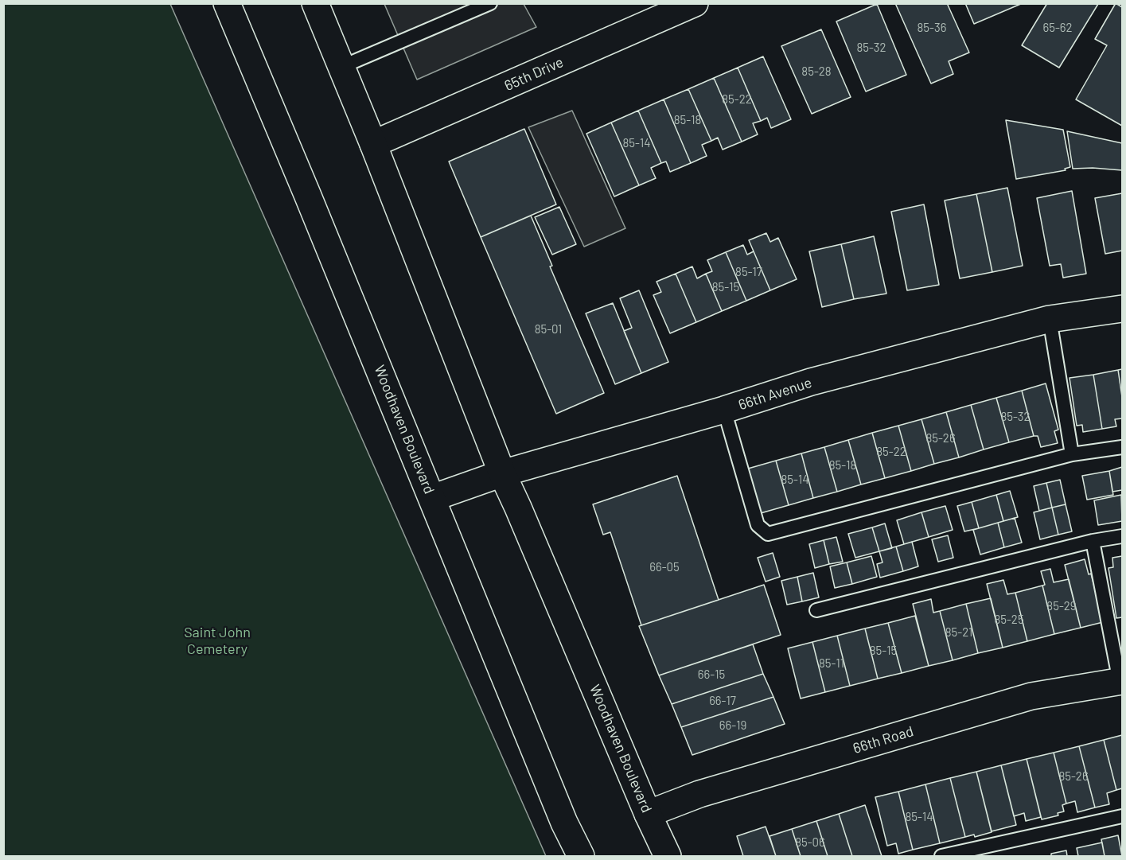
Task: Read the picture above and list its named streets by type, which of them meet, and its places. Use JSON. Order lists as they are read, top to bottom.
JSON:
{
  "streets": {
    "main road": [
      "65th Drive",
      "66th Avenue",
      "Woodhaven Boulevard",
      "66th Road"
    ]
  },
  "crossings": [
    ["65th Drive", "Woodhaven Boulevard"],
    ["66th Avenue", "Woodhaven Boulevard"],
    ["Woodhaven Boulevard", "66th Road"]
  ],
  "parks": ["Saint John Cemetery"],
  "house_numbers": [
    "85-36",
    "65-62",
    "85-32",
    "85-28",
    "85-22",
    "85-18",
    "85-14",
    "85-17",
    "85-15",
    "85-01",
    "85-32",
    "85-26",
    "85-22",
    "85-18",
    "85-14",
    "66-05",
    "85-29",
    "85-25",
    "85-21",
    "85-15",
    "85-11",
    "66-15",
    "66-17",
    "66-19",
    "85-26",
    "85-14",
    "85-06"
  ]
}
